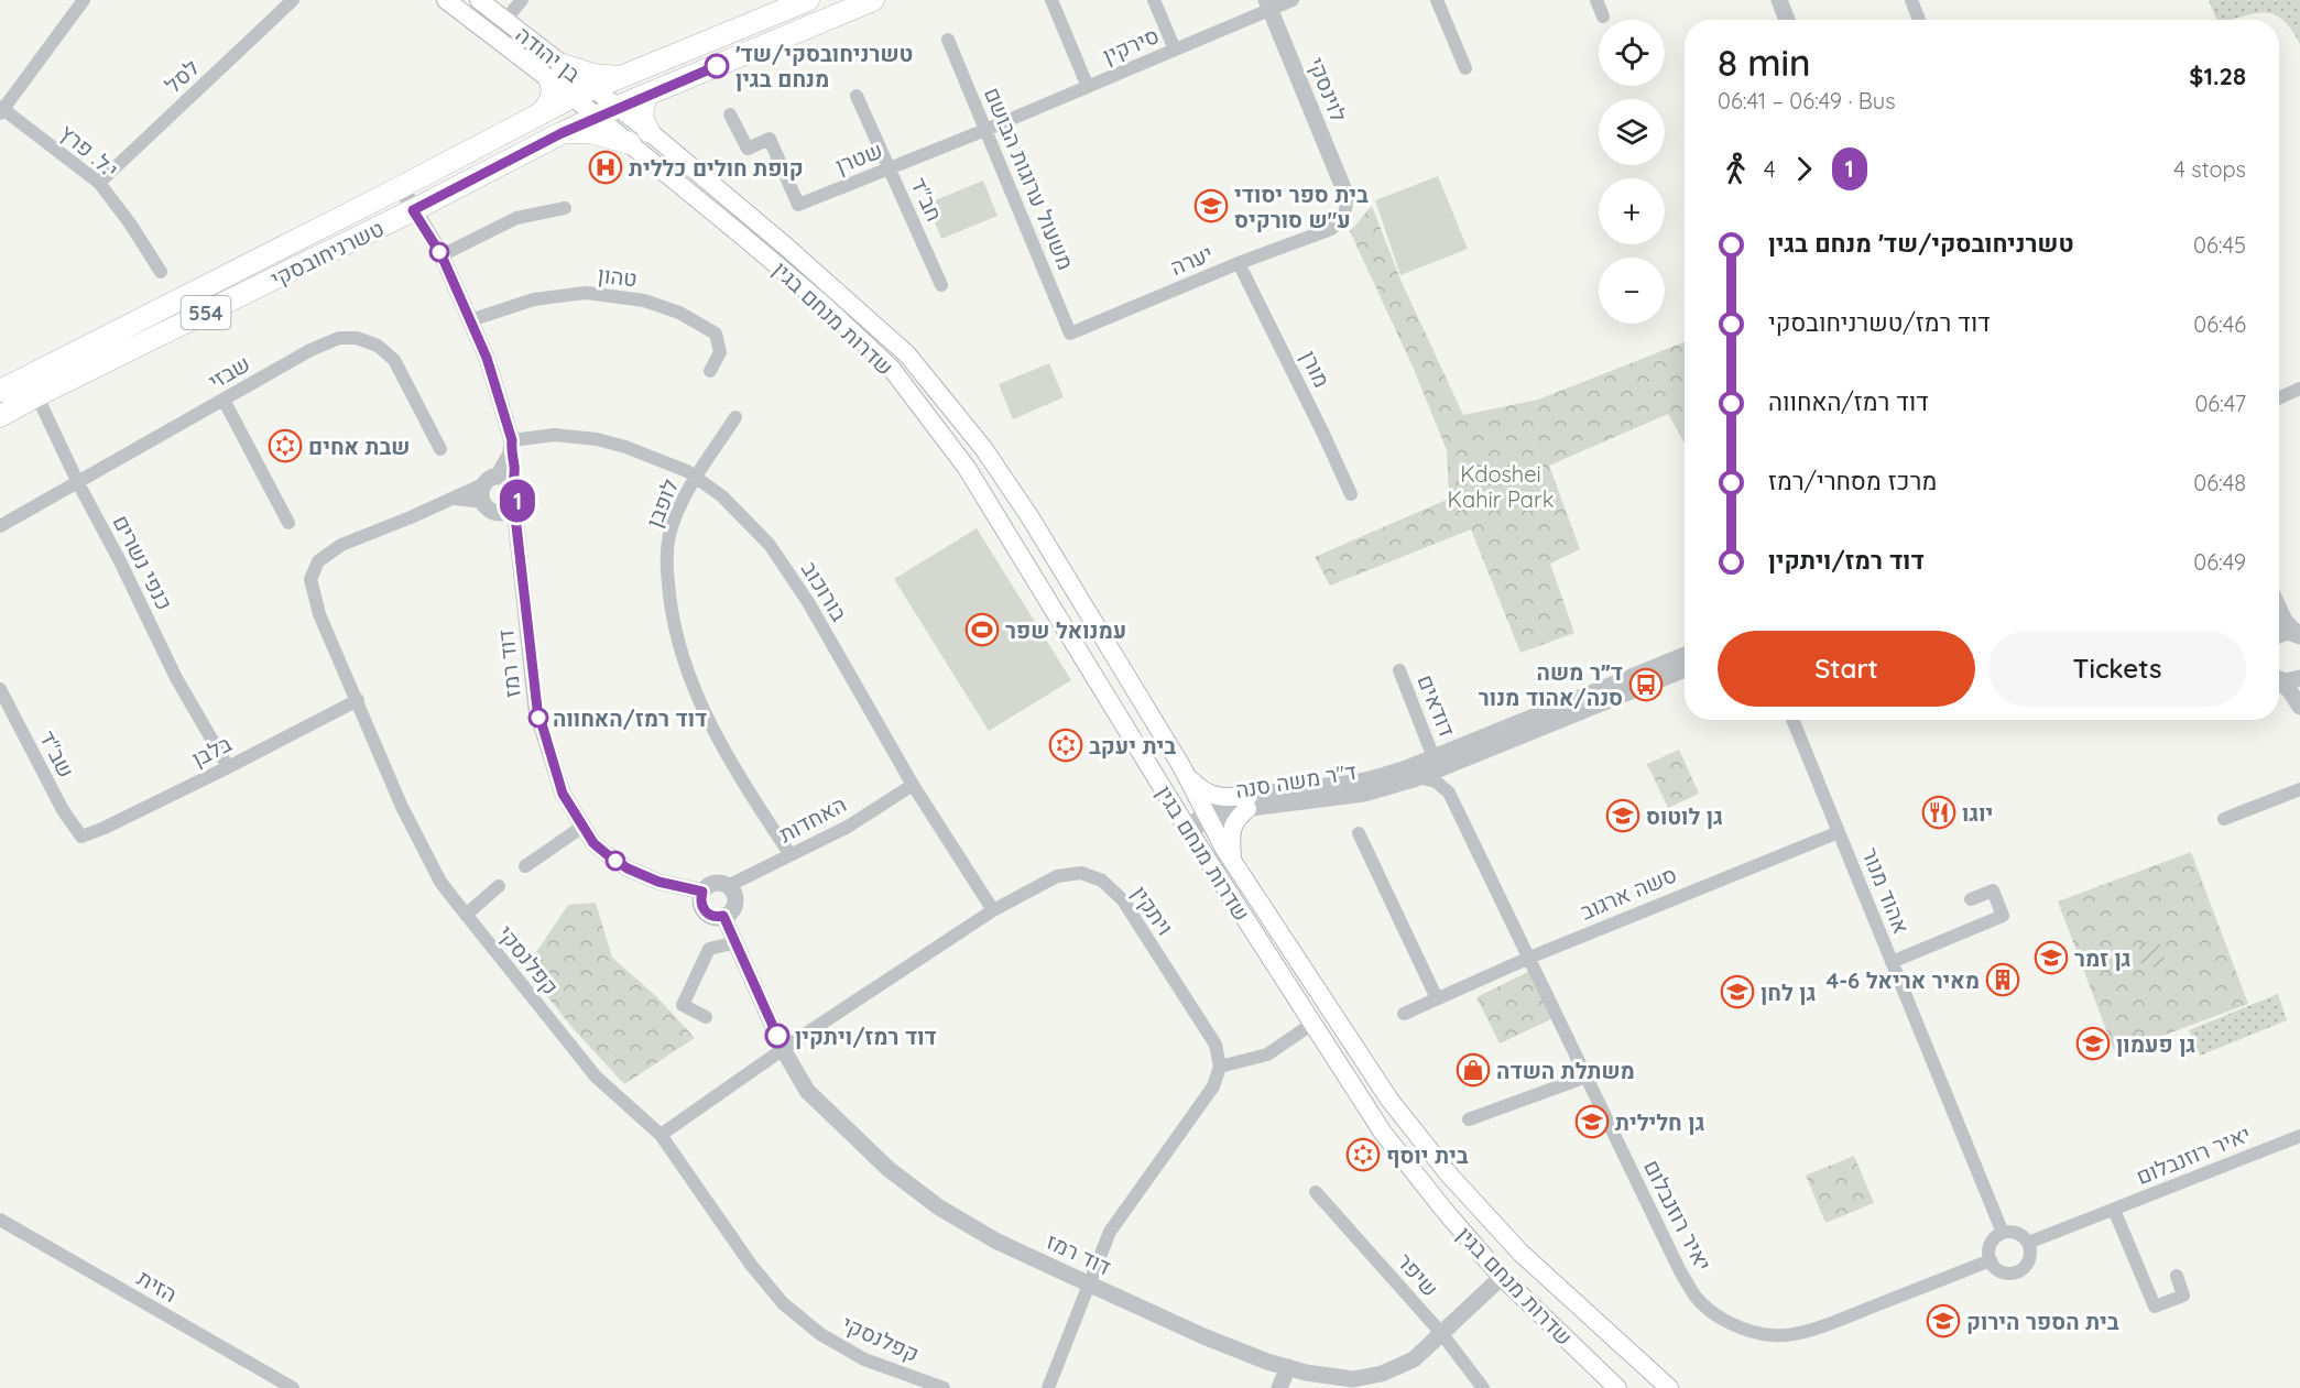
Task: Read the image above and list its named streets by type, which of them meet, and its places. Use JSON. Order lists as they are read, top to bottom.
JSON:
{
  "streets": {
    "main road": [
      "בן יהודה",
      "טשרניחובסקי",
      "554",
      "שדרות מנחם בגין"
    ],
    "street": [
      "סירקין",
      "לסל",
      "לוינסקי",
      "י.ל. פרץ",
      "שטרן",
      "משעול ערוגות הבושם",
      "חב\"ד",
      "יערה",
      "טהון",
      "מורן",
      "שבזי",
      "לופבן",
      "כנפי נשרים",
      "בורוכוב",
      "דוד רמז",
      "דודאים",
      "בלבן",
      "שב''ד",
      "ד\"ר משה סנה",
      "האחדות",
      "אהוד מנור",
      "סשה ארגוב",
      "ויתקין",
      "קפלנסקי",
      "יאיר רוזנבלום",
      "שיפר",
      "הזית"
    ]
  },
  "crossings": [
    ["סירקין", "לוינסקי"],
    ["סירקין", "שטרן"],
    ["סירקין", "משעול ערוגות הבושם"],
    ["בן יהודה", "טשרניחובסקי"],
    ["בן יהודה", "שדרות מנחם בגין"],
    ["לסל", "י.ל. פרץ"],
    ["לוינסקי", "יערה"],
    ["שטרן", "משעול ערוגות הבושם"],
    ["שטרן", "חב\"ד"],
    ["משעול ערוגות הבושם", "יערה"],
    ["טשרניחובסקי", "שדרות מנחם בגין"],
    ["טשרניחובסקי", "כנפי נשרים"],
    ["יערה", "מורן"],
    ["שדרות מנחם בגין", "דוד רמז"],
    ["שדרות מנחם בגין", "ד\"ר משה סנה"],
    ["שבזי", "כנפי נשרים"],
    ["לופבן", "בורוכוב"],
    ["לופבן", "האחדות"],
    ["כנפי נשרים", "בלבן"],
    ["בורוכוב", "האחדות"],
    ["בורוכוב", "ויתקין"],
    ["דוד רמז", "האחדות"],
    ["דוד רמז", "ויתקין"],
    ["דוד רמז", "קפלנסקי"],
    ["דוד רמז", "שיפר"],
    ["דודאים", "ד\"ר משה סנה"],
    ["בלבן", "שב''ד"],
    ["בלבן", "קפלנסקי"],
    ["אהוד מנור", "סשה ארגוב"],
    ["אהוד מנור", "יאיר רוזנבלום"],
    ["סשה ארגוב", "יאיר רוזנבלום"],
    ["ויתקין", "קפלנסקי"]
  ],
  "parks": ["Kdoshei Kahir Park"],
  "places": {
    "other": ["טשרניחובסקי/שד׳ מנחם בגין", "דוד רמז/האחווה", "דוד רמז/ויתקין"],
    "hospital": ["קופת חולים כללית"],
    "school or university": [
      "בית ספר יסודי ע\"ש סורקיס",
      "גן לוטוס",
      "גן זמר",
      "גן לחן",
      "גן פעמון",
      "גן חלילית",
      "בית הספר הירוק"
    ],
    "synagogue": ["שבת אחים", "בית יעקב", "בית יוסף"],
    "sports": ["עמנואל שפר"],
    "bus stop": ["ד״ר משה סנה/אהוד מנור"],
    "restaurant": ["יוגו"],
    "building": ["מאיר אריאל 4-6"],
    "shop": ["משתלת השדה"]
  },
  "lines": ["bus line 1"],
  "page": {
    "on_map": "1",
    "map_buttons": ["+", "−"],
    "heading": ["8 min", "06:41 – 06:49 · Bus", "$1.28"],
    "legs": ["4", "1", "4 stops"],
    "list": [
      {
        "name": "טשרניחובסקי/שד׳ מנחם בגין",
        "value": "06:45"
      },
      {
        "name": "דוד רמז/טשרניחובסקי",
        "value": "06:46"
      },
      {
        "name": "דוד רמז/האחווה",
        "value": "06:47"
      },
      {
        "name": "מרכז מסחרי/רמז",
        "value": "06:48"
      },
      {
        "name": "דוד רמז/ויתקין",
        "value": "06:49"
      }
    ],
    "buttons": ["Start", "Tickets"]
  }
}
